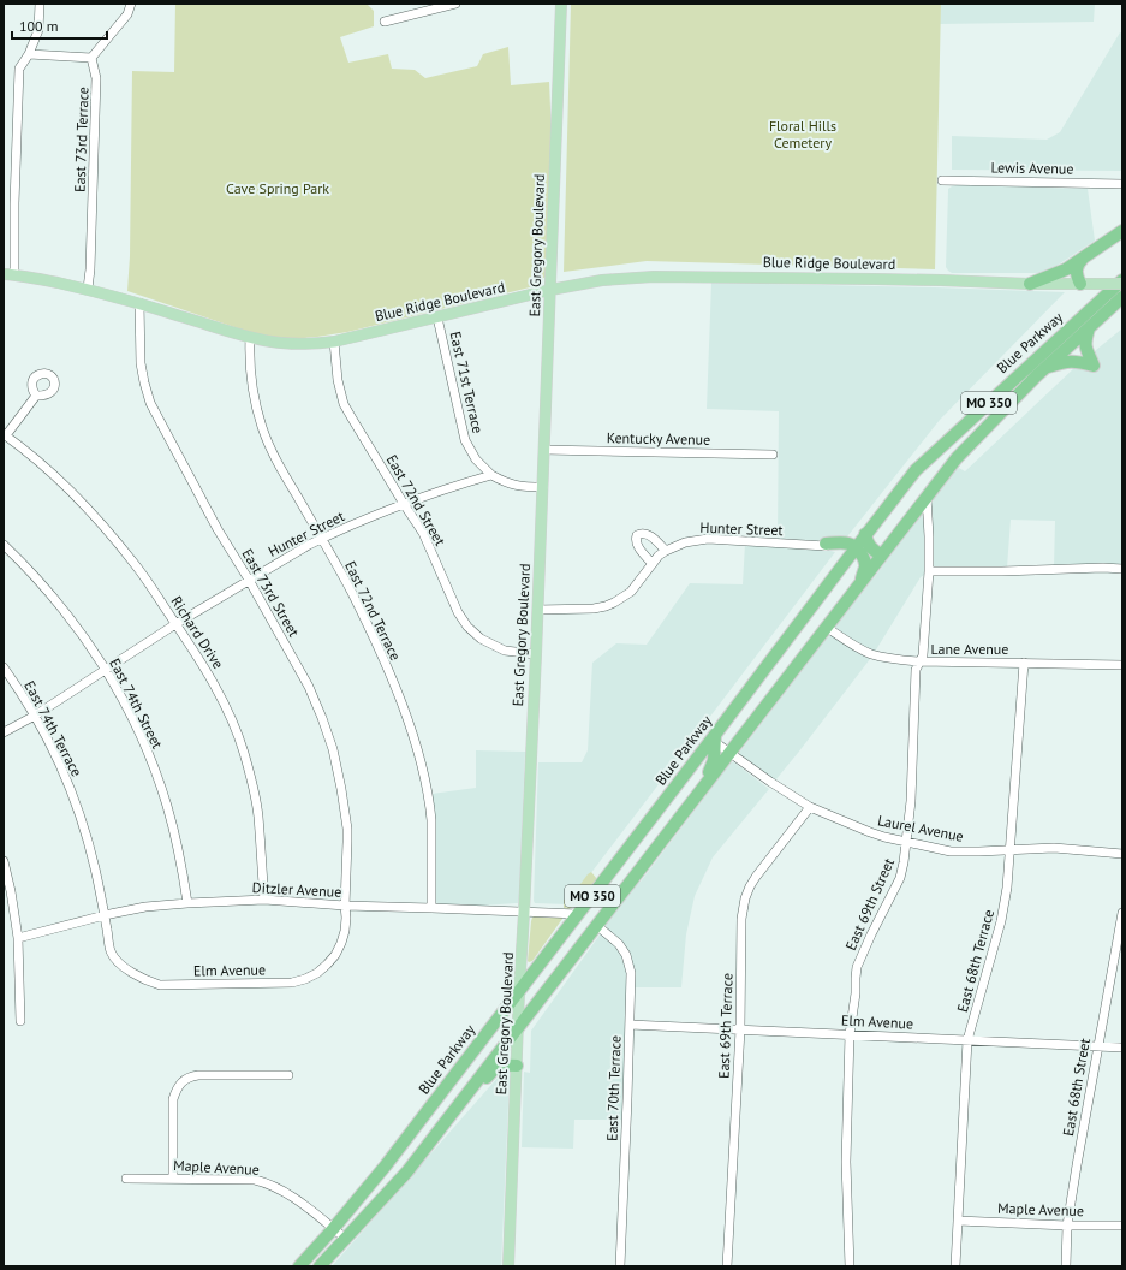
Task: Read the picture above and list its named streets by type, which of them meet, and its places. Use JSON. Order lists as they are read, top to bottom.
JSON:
{
  "streets": {
    "highway": ["Blue Parkway", "MO 350"],
    "main road": ["East Gregory Boulevard", "Blue Ridge Boulevard"],
    "street": [
      "East 73rd Terrace",
      "Lewis Avenue",
      "East 71st Terrace",
      "Kentucky Avenue",
      "East 72nd Street",
      "Hunter Street",
      "East 73rd Street",
      "East 72nd Terrace",
      "Richard Drive",
      "Lane Avenue",
      "East 74th Street",
      "East 74th Terrace",
      "Laurel Avenue",
      "Ditzler Avenue",
      "East 69th Street",
      "East 68th Terrace",
      "Elm Avenue",
      "East 69th Terrace",
      "East 68th Street",
      "East 70th Terrace",
      "Maple Avenue"
    ]
  },
  "crossings": [
    ["East 73rd Terrace", "Blue Ridge Boulevard"],
    ["East Gregory Boulevard", "Blue Ridge Boulevard"],
    ["East Gregory Boulevard", "Blue Parkway"],
    ["East Gregory Boulevard", "Kentucky Avenue"],
    ["East Gregory Boulevard", "East 72nd Street"],
    ["East Gregory Boulevard", "Hunter Street"],
    ["East Gregory Boulevard", "Ditzler Avenue"],
    ["Blue Ridge Boulevard", "East 71st Terrace"],
    ["Blue Ridge Boulevard", "East 72nd Street"],
    ["Blue Ridge Boulevard", "East 73rd Street"],
    ["Blue Ridge Boulevard", "East 72nd Terrace"],
    ["Blue Parkway", "Lane Avenue"],
    ["Blue Parkway", "Laurel Avenue"],
    ["Blue Parkway", "Ditzler Avenue"],
    ["Blue Parkway", "East 69th Street"],
    ["Blue Parkway", "East 70th Terrace"],
    ["Blue Parkway", "Maple Avenue"],
    ["East 71st Terrace", "Hunter Street"],
    ["East 72nd Street", "Hunter Street"],
    ["Hunter Street", "East 73rd Street"],
    ["Hunter Street", "East 72nd Terrace"],
    ["Hunter Street", "Richard Drive"],
    ["Hunter Street", "East 74th Street"],
    ["Hunter Street", "East 74th Terrace"],
    ["East 73rd Street", "Ditzler Avenue"],
    ["East 73rd Street", "Elm Avenue"],
    ["East 72nd Terrace", "Ditzler Avenue"],
    ["Richard Drive", "Ditzler Avenue"],
    ["Lane Avenue", "East 69th Street"],
    ["Lane Avenue", "East 68th Terrace"],
    ["East 74th Street", "Ditzler Avenue"],
    ["East 74th Terrace", "Ditzler Avenue"],
    ["East 74th Terrace", "Elm Avenue"],
    ["Laurel Avenue", "East 69th Street"],
    ["Laurel Avenue", "East 68th Terrace"],
    ["Laurel Avenue", "East 69th Terrace"],
    ["Ditzler Avenue", "Elm Avenue"],
    ["East 69th Street", "Elm Avenue"],
    ["East 68th Terrace", "Elm Avenue"],
    ["East 68th Terrace", "Maple Avenue"],
    ["Elm Avenue", "East 69th Terrace"],
    ["Elm Avenue", "East 68th Street"],
    ["Elm Avenue", "East 70th Terrace"],
    ["East 68th Street", "Maple Avenue"]
  ],
  "parks": ["Floral Hills Cemetery", "Cave Spring Park"],
  "scale_bar": "100 m"
}
